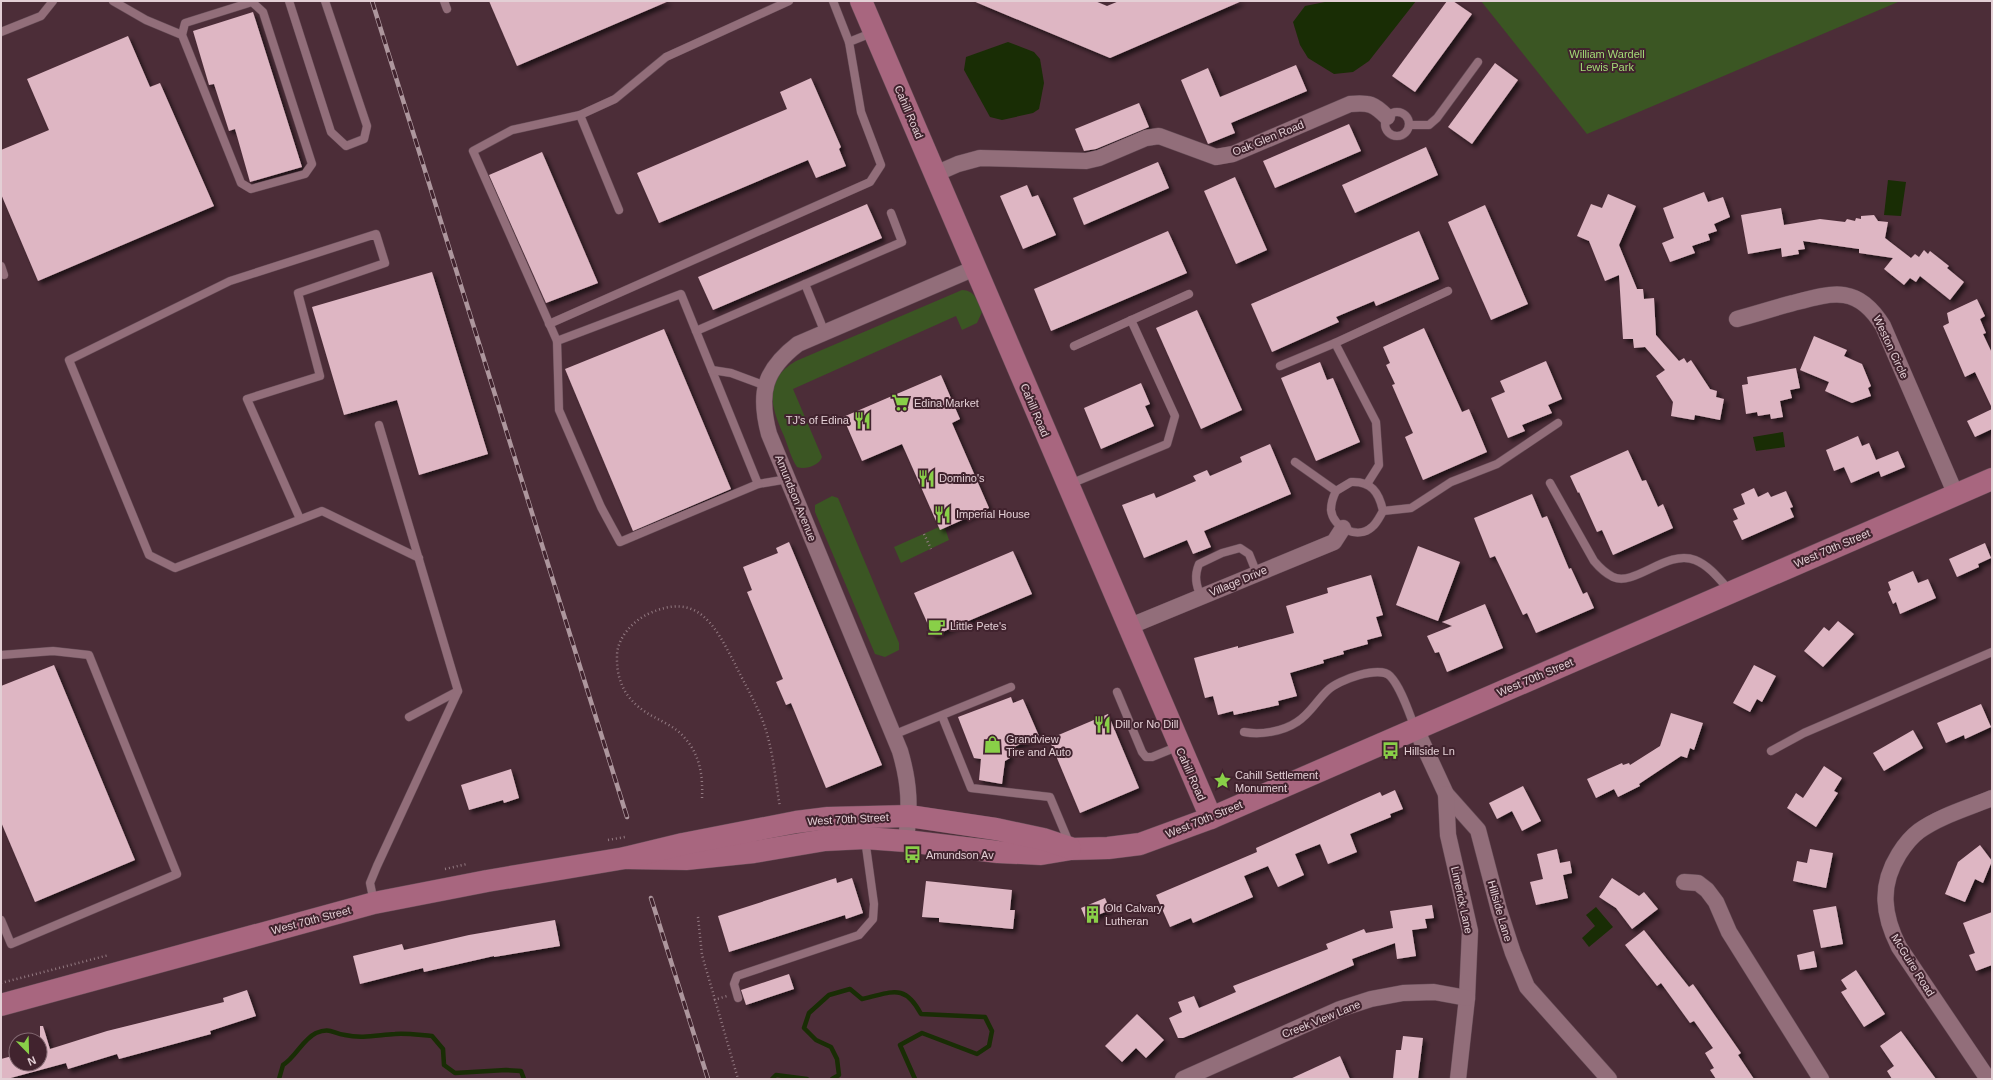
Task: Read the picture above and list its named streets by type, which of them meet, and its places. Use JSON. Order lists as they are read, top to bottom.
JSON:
{
  "streets": {
    "street": [
      "Cahill Road",
      "Oak Glen Road",
      "Weston Circle",
      "Amundson Avenue",
      "West 70th Street",
      "Village Drive",
      "Limerick Lane",
      "Hillside Lane",
      "McGuire Road",
      "Creek View Lane"
    ]
  },
  "crossings": [
    ["Cahill Road", "Oak Glen Road"],
    ["Cahill Road", "Amundson Avenue"],
    ["Cahill Road", "West 70th Street"],
    ["Cahill Road", "Village Drive"],
    ["Weston Circle", "West 70th Street"],
    ["Amundson Avenue", "West 70th Street"],
    ["West 70th Street", "Hillside Lane"],
    ["Limerick Lane", "Hillside Lane"],
    ["Limerick Lane", "Creek View Lane"]
  ],
  "parks": ["William Wardell Lewis Park"],
  "places": {
    "supermarket": ["Edina Market"],
    "restaurant": [
      "TJ's of Edina",
      "Domino's",
      "Imperial House",
      "Dill or No Dill"
    ],
    "cafe": ["Little Pete's"],
    "shop": ["Grandview Tire and Auto"],
    "bus stop": ["Hillside Ln", "Amundson Av"],
    "place": ["Cahill Settlement Monument"],
    "building": ["Old Calvary Lutheran"]
  },
  "north": "bottom right"
}
